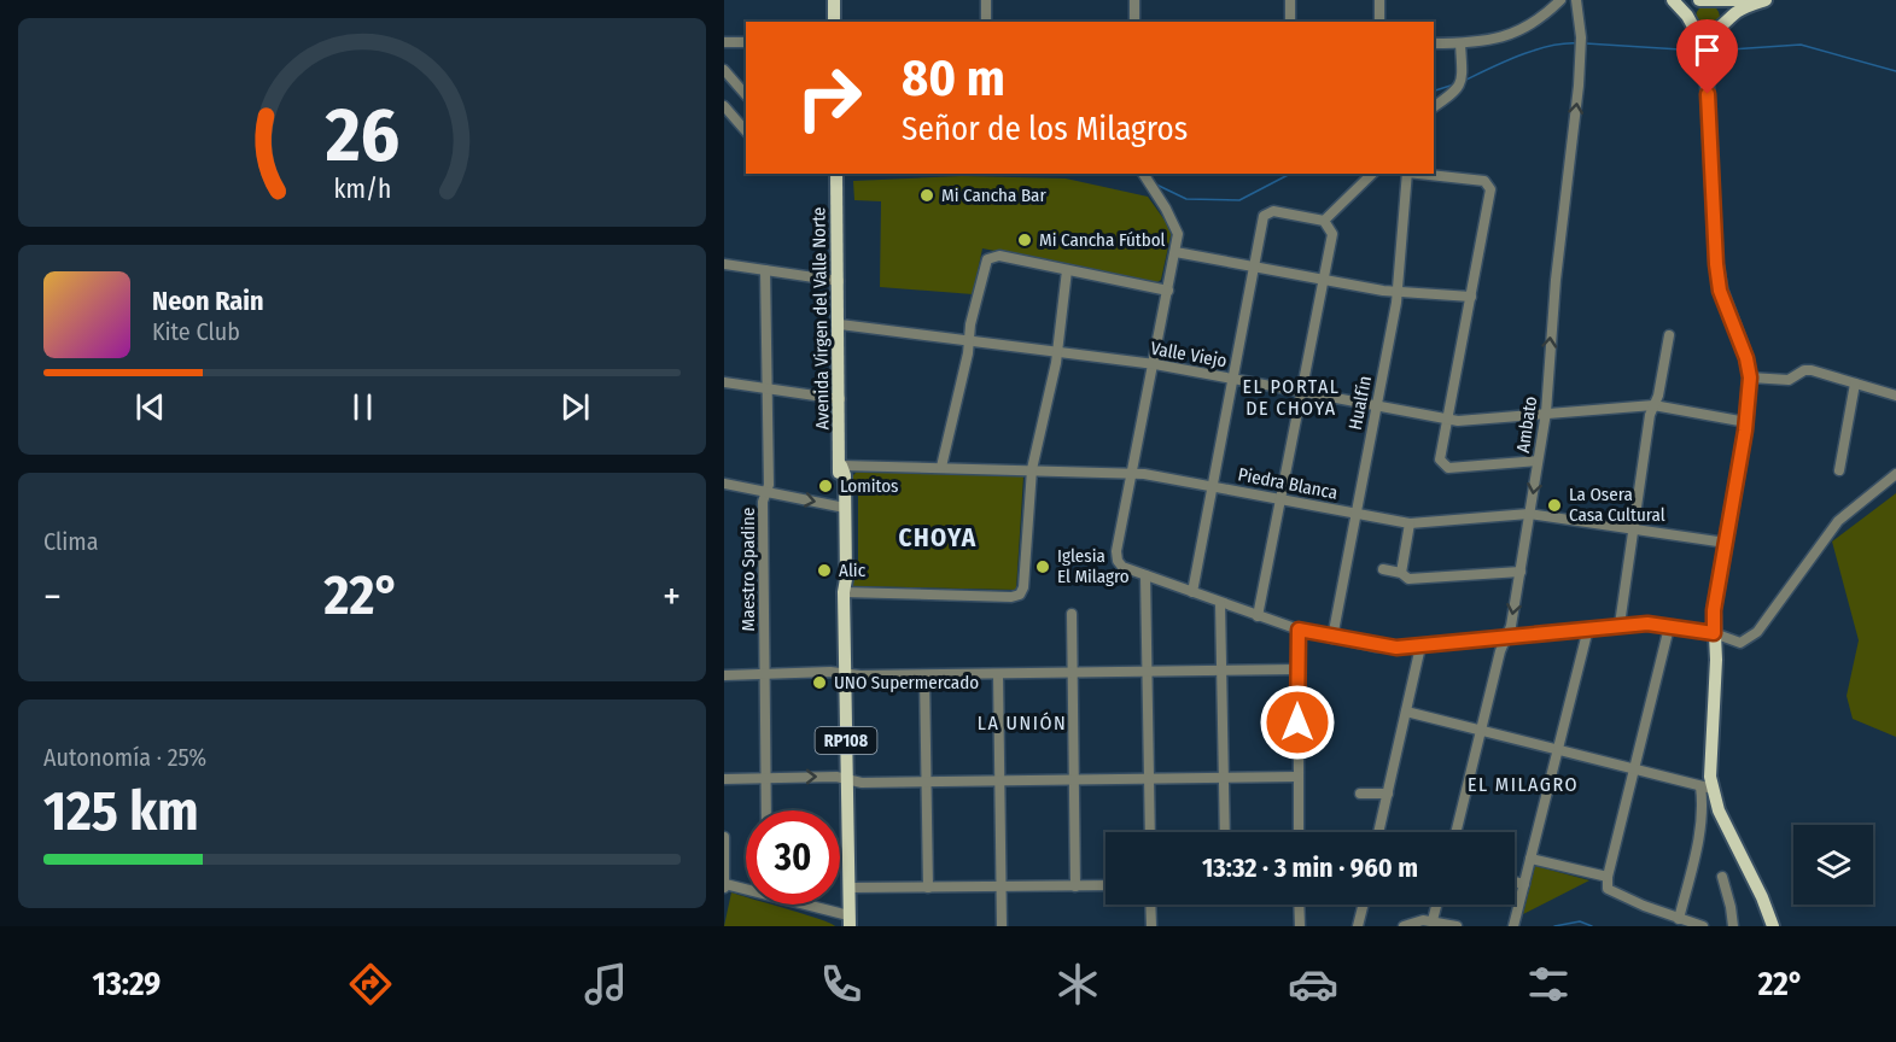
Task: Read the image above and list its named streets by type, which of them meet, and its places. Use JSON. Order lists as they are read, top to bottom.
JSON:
{
  "streets": {
    "main road": ["Avenida Virgen del Valle Norte", "RP108"],
    "street": [
      "Valle Viejo",
      "Hualfín",
      "Ambato",
      "Piedra Blanca",
      "Maestro Spadine"
    ]
  },
  "crossings": [
    ["Avenida Virgen del Valle Norte", "Valle Viejo"],
    ["Avenida Virgen del Valle Norte", "Piedra Blanca"],
    ["Valle Viejo", "Hualfín"],
    ["Valle Viejo", "Ambato"],
    ["Hualfín", "Piedra Blanca"],
    ["Ambato", "Piedra Blanca"]
  ],
  "districts": [
    "EL PORTAL DE CHOYA",
    "CHOYA",
    "LA UNIÓN",
    "EL MILAGRO"
  ],
  "places": [
    "Mi Cancha Bar",
    "Mi Cancha Fútbol",
    "Lomitos",
    "La Osera Casa Cultural",
    "Iglesia El Milagro",
    "Alic",
    "UNO Supermercado"
  ],
  "page": {
    "turn": ["80 m", "Señor de los Milagros"],
    "song": ["Neon Rain", "Kite Club"],
    "tile": [
      "Clima",
      ["Autonomía · 25%", "125 km"]
    ],
    "heat": ["−", "22°", "+"],
    "limit": "30",
    "trip": "13:32 · 3 min · 960 m",
    "tabs": ["13:29", "22°"],
    "gauge": ["26", "km/h"]
  }
}
